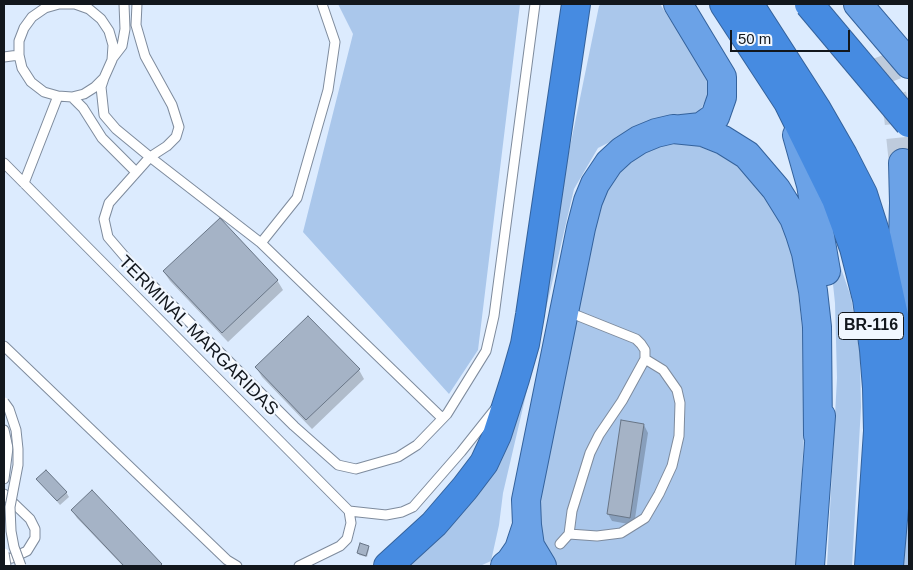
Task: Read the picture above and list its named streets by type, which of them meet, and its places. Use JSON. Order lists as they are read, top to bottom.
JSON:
{
  "streets": {
    "highway": ["BR-116"],
    "lane": ["TERMINAL MARGARIDAS"]
  },
  "scale_bar": "50 m"
}
